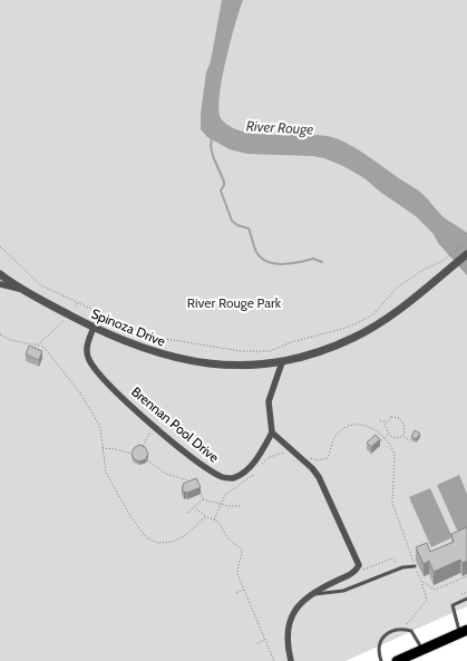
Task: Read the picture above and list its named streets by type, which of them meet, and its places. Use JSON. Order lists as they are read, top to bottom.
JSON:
{
  "streets": {
    "street": ["Spinoza Drive", "Brennan Pool Drive"]
  },
  "crossings": [
    ["Spinoza Drive", "Brennan Pool Drive"]
  ],
  "water": ["River Rouge"],
  "parks": ["River Rouge Park"]
}
